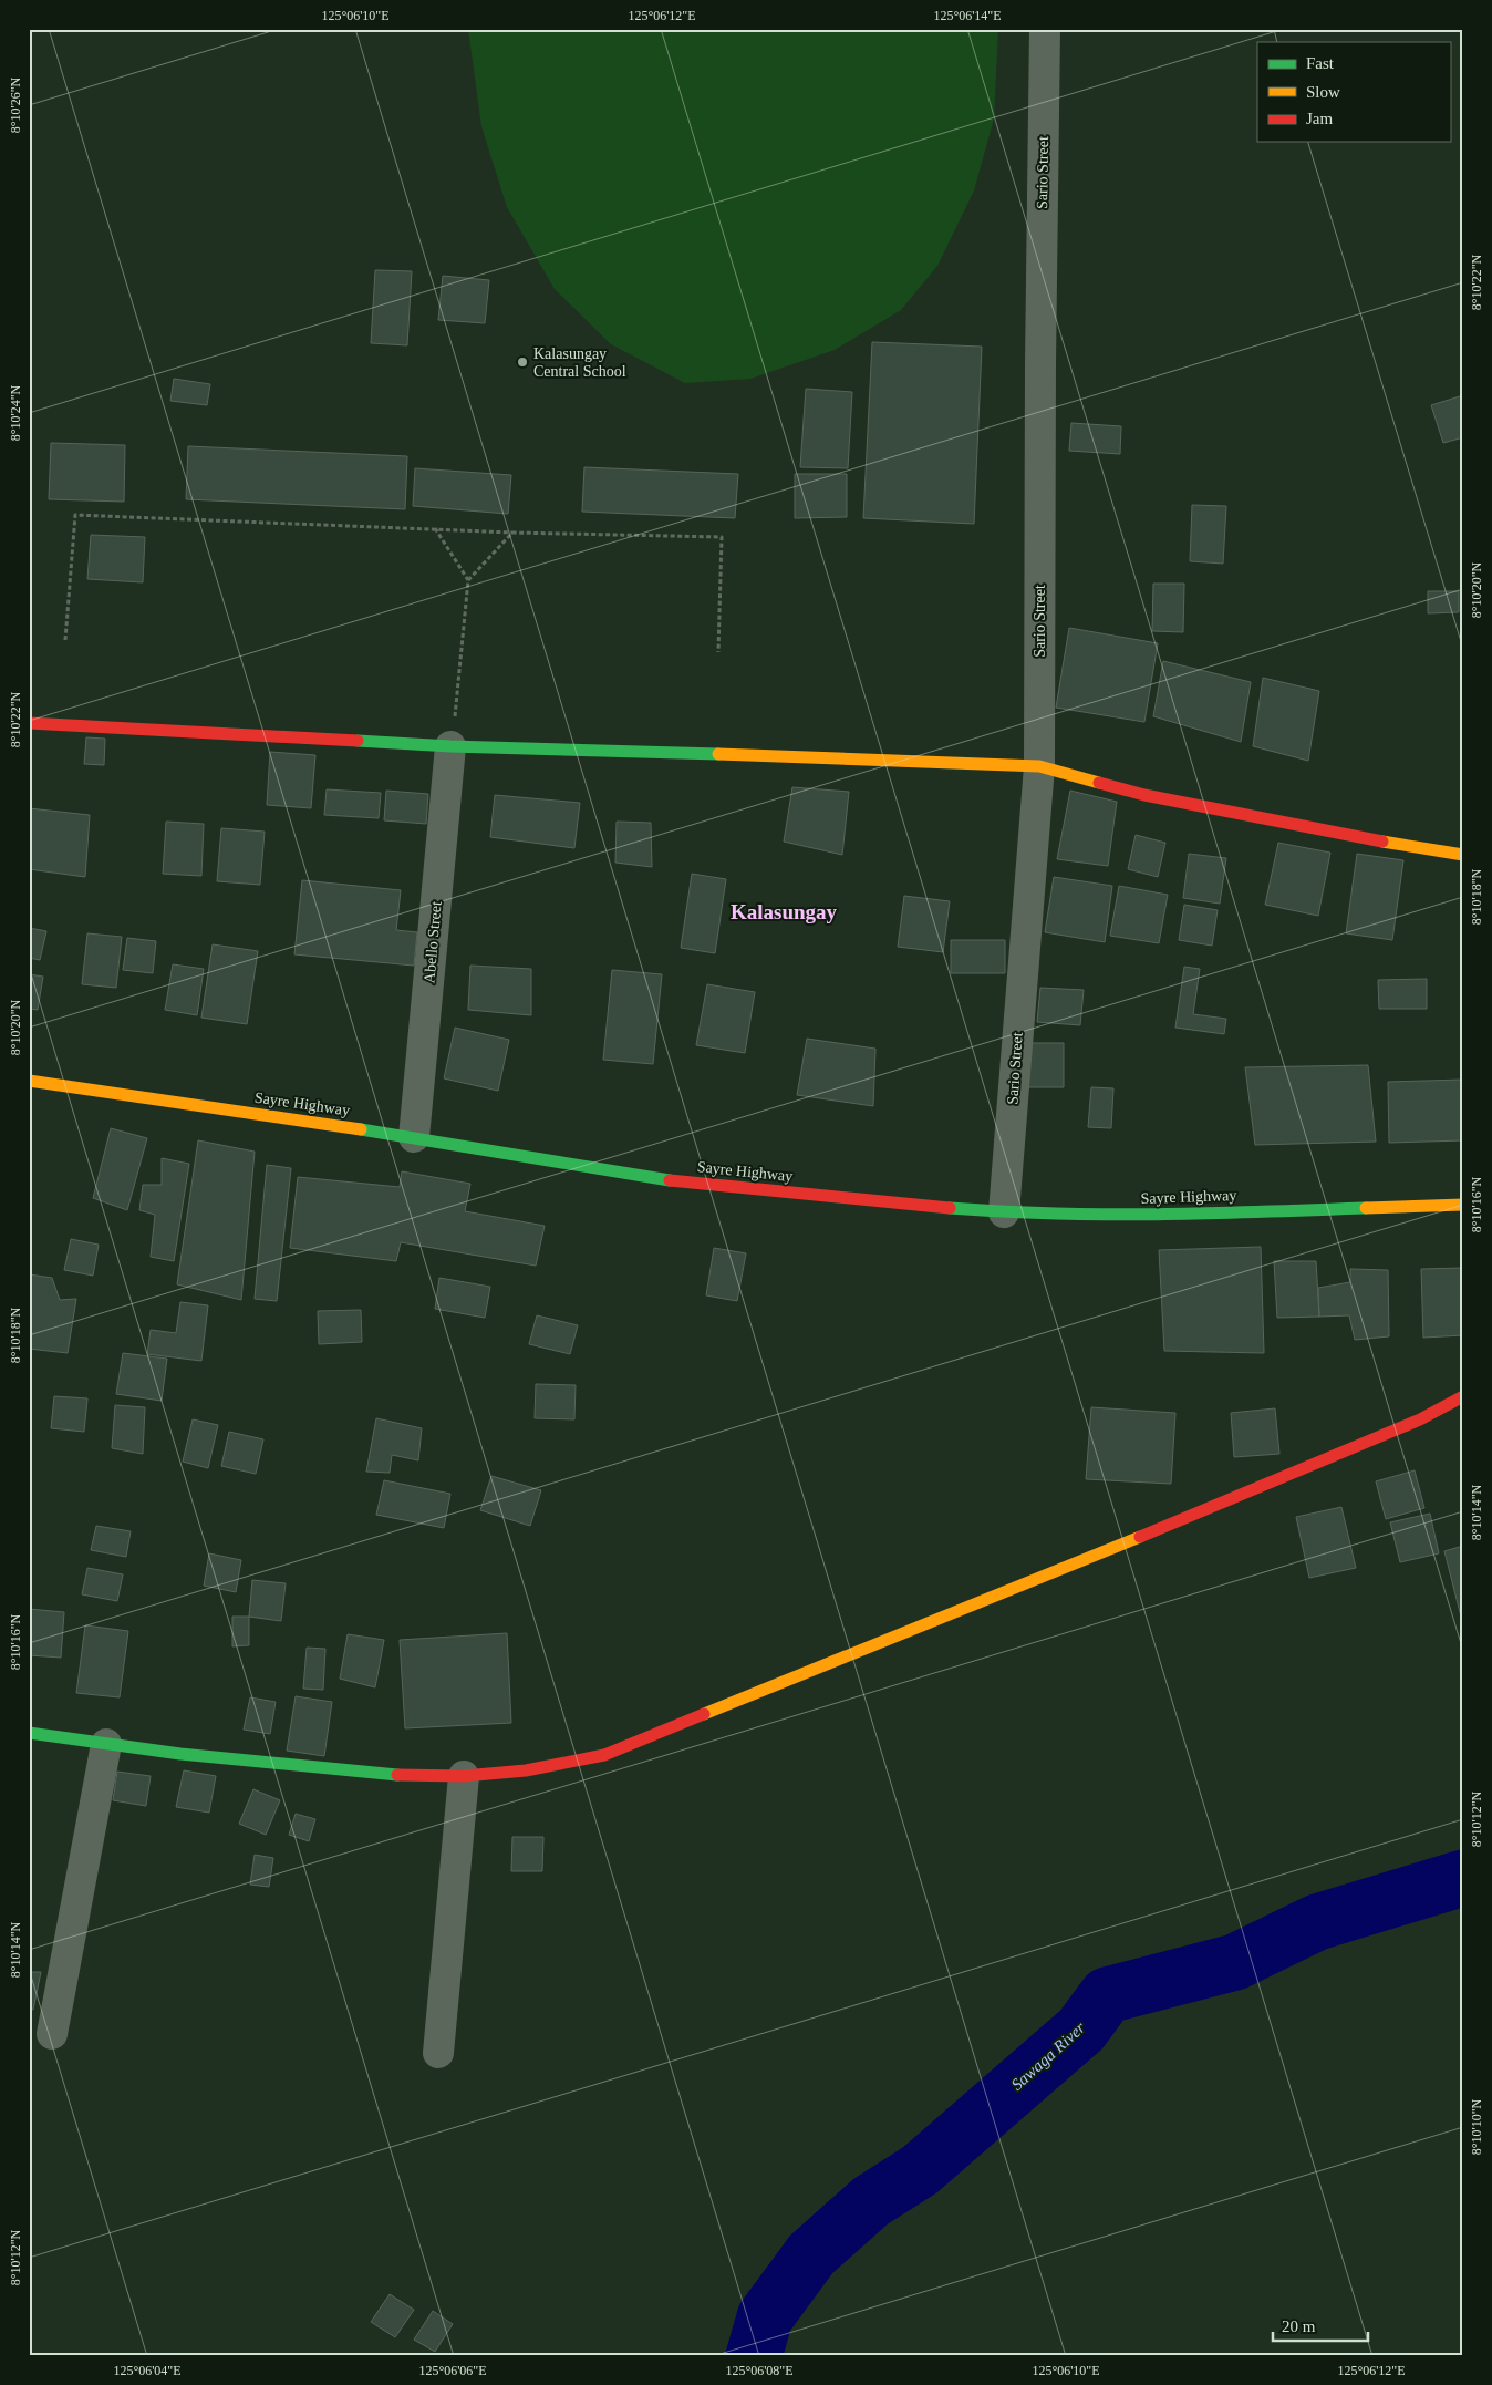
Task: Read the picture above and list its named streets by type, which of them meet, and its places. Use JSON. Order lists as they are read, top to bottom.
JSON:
{
  "streets": {
    "main road": ["Sayre Highway"],
    "street": ["Sario Street", "Abello Street"]
  },
  "crossings": [
    ["Sario Street", "Sayre Highway"],
    ["Abello Street", "Sayre Highway"]
  ],
  "districts": ["Kalasungay"],
  "water": ["Sawaga River"],
  "places": ["Kalasungay Central School"],
  "legend": ["Fast", "Slow", "Jam"],
  "scale_bar": "20 m",
  "coordinates": [
    "125°06'10\"E",
    "125°06'12\"E",
    "125°06'14\"E",
    "8°10'26\"N",
    "8°10'22\"N",
    "8°10'24\"N",
    "8°10'20\"N",
    "8°10'18\"N",
    "8°10'16\"N",
    "8°10'14\"N",
    "8°10'12\"N",
    "8°10'10\"N",
    "125°06'04\"E",
    "125°06'06\"E",
    "125°06'08\"E"
  ]
}
